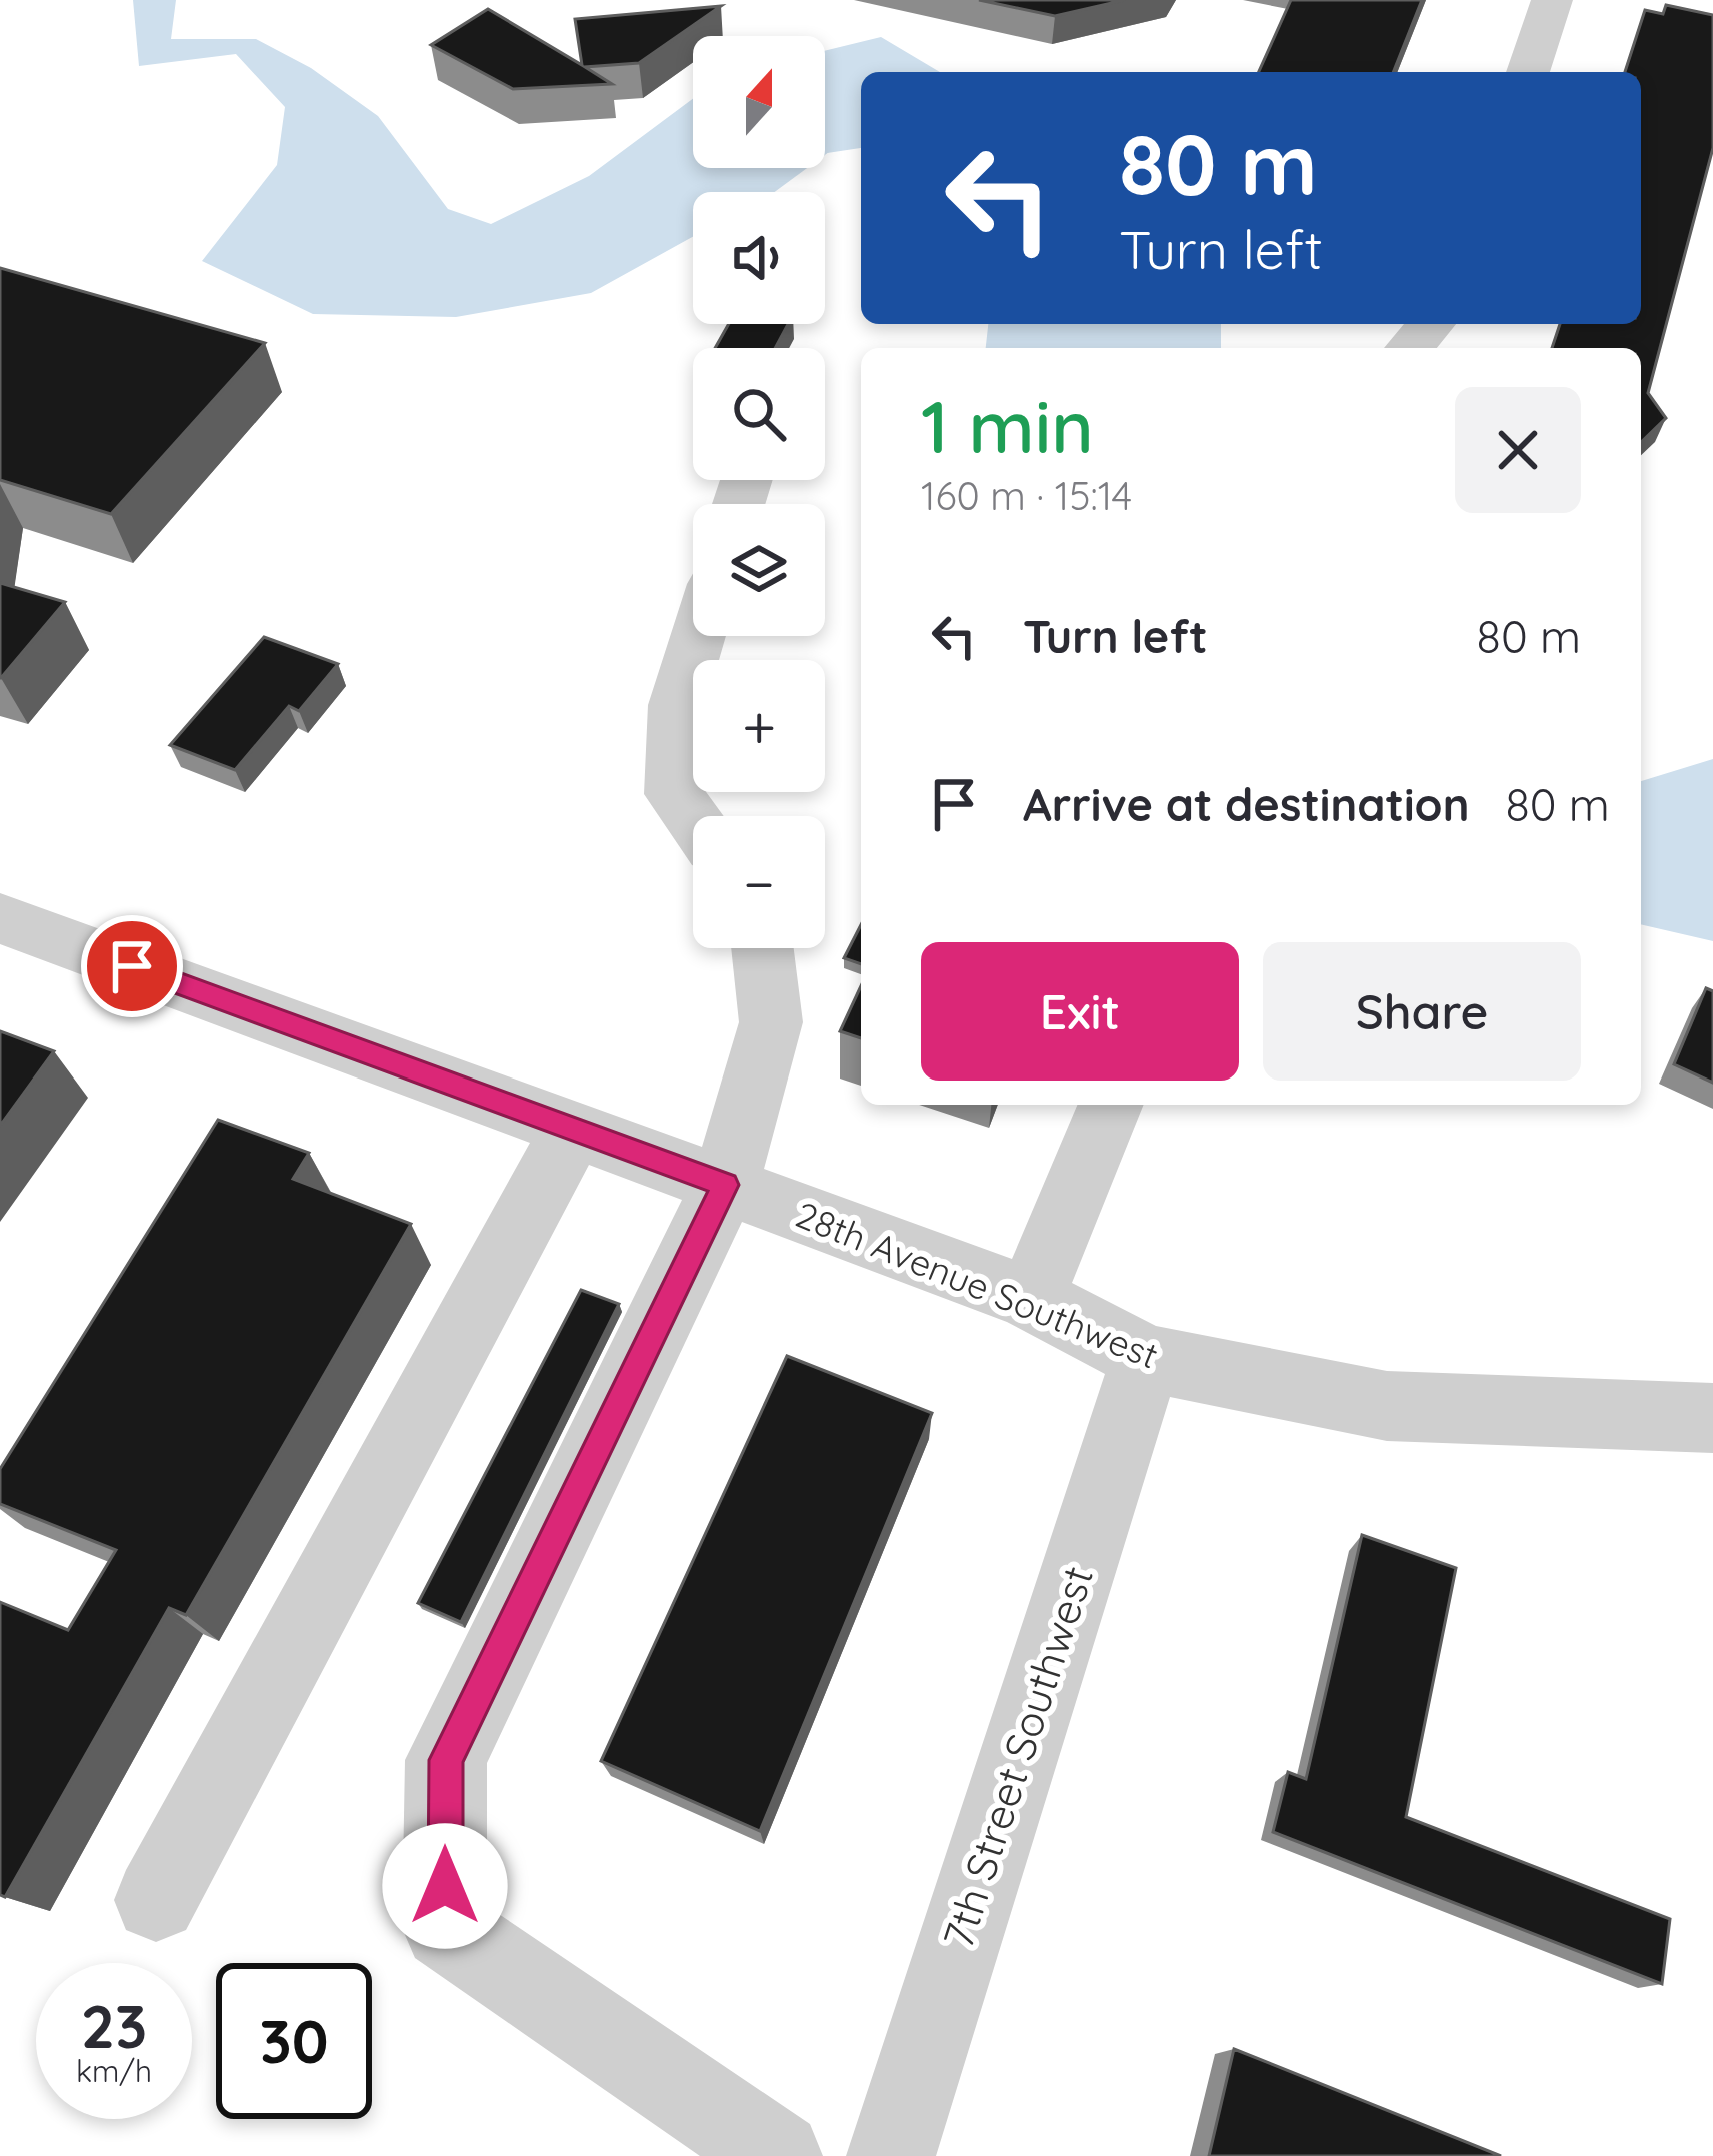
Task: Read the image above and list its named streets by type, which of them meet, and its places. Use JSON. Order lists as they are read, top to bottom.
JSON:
{
  "streets": {
    "street": ["28th Avenue Southwest", "7th Street Southwest"]
  },
  "crossings": [
    ["28th Avenue Southwest", "7th Street Southwest"]
  ],
  "north": "top",
  "page": {
    "map_buttons": ["+", "−"],
    "turn": ["80 m", "Turn left"],
    "heading": ["1 min", "160 m · 15:14"],
    "list": [
      {
        "name": "Turn left",
        "value": "80 m"
      },
      {
        "name": "Arrive at destination",
        "value": "80 m"
      }
    ],
    "buttons": ["Exit", "Share"],
    "speed": "23 km/h",
    "limit": "30"
  }
}
